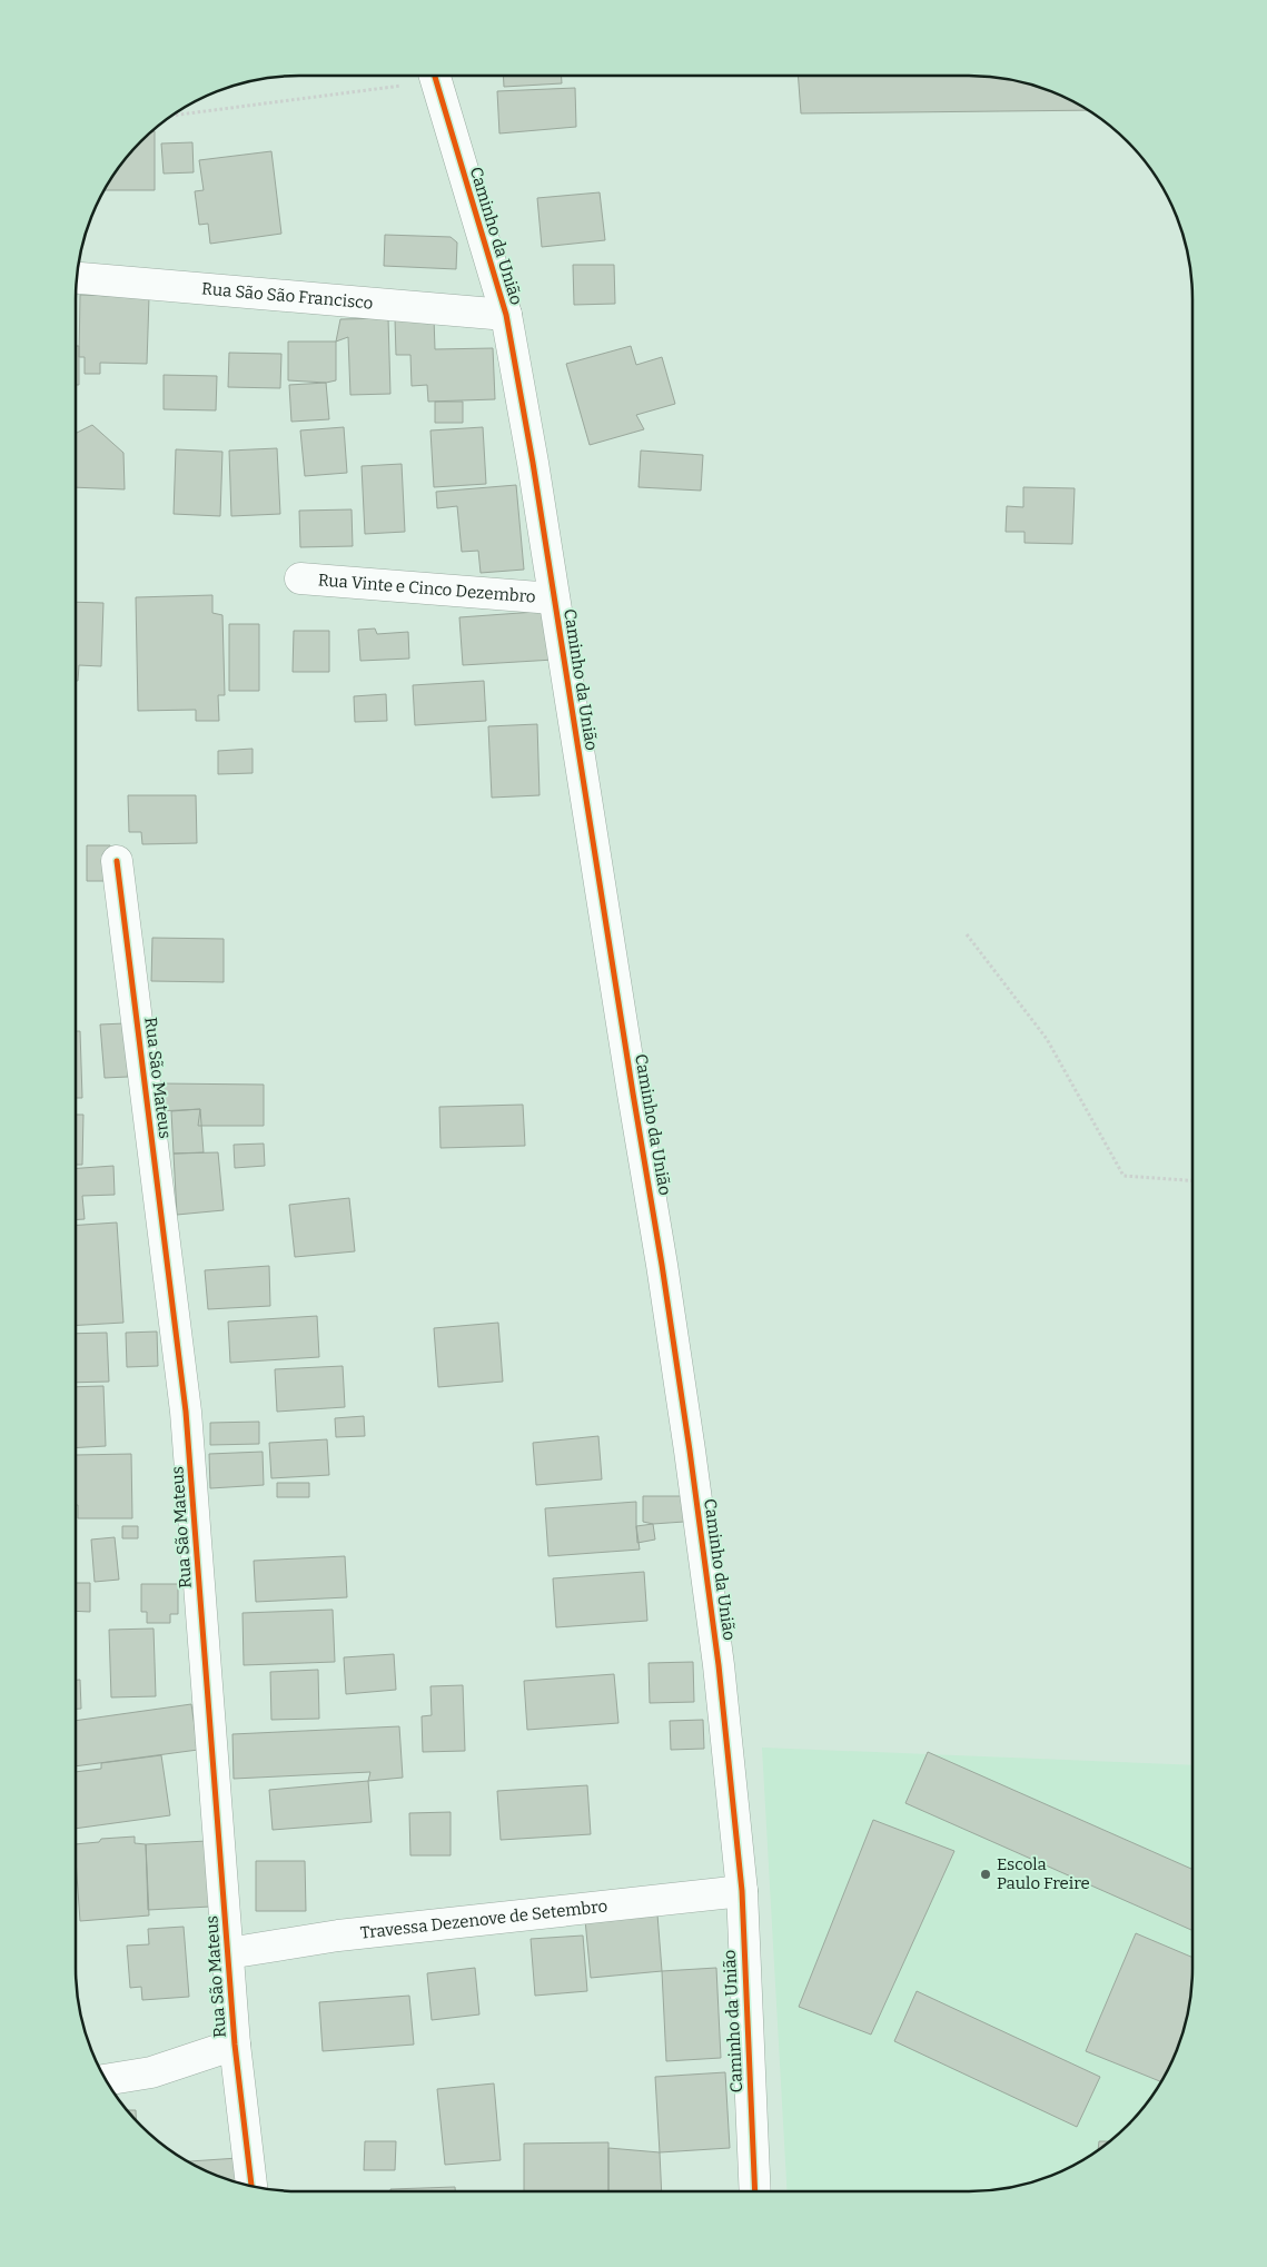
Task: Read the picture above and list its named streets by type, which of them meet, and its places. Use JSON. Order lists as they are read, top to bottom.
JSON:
{
  "streets": {
    "street": [
      "Caminho da União",
      "Rua São São Francisco",
      "Rua Vinte e Cinco Dezembro",
      "Rua São Mateus",
      "Travessa Dezenove de Setembro"
    ]
  },
  "crossings": [
    ["Caminho da União", "Rua São São Francisco"],
    ["Caminho da União", "Rua Vinte e Cinco Dezembro"],
    ["Caminho da União", "Travessa Dezenove de Setembro"],
    ["Rua São Mateus", "Travessa Dezenove de Setembro"]
  ],
  "places": ["Escola Paulo Freire"]
}
